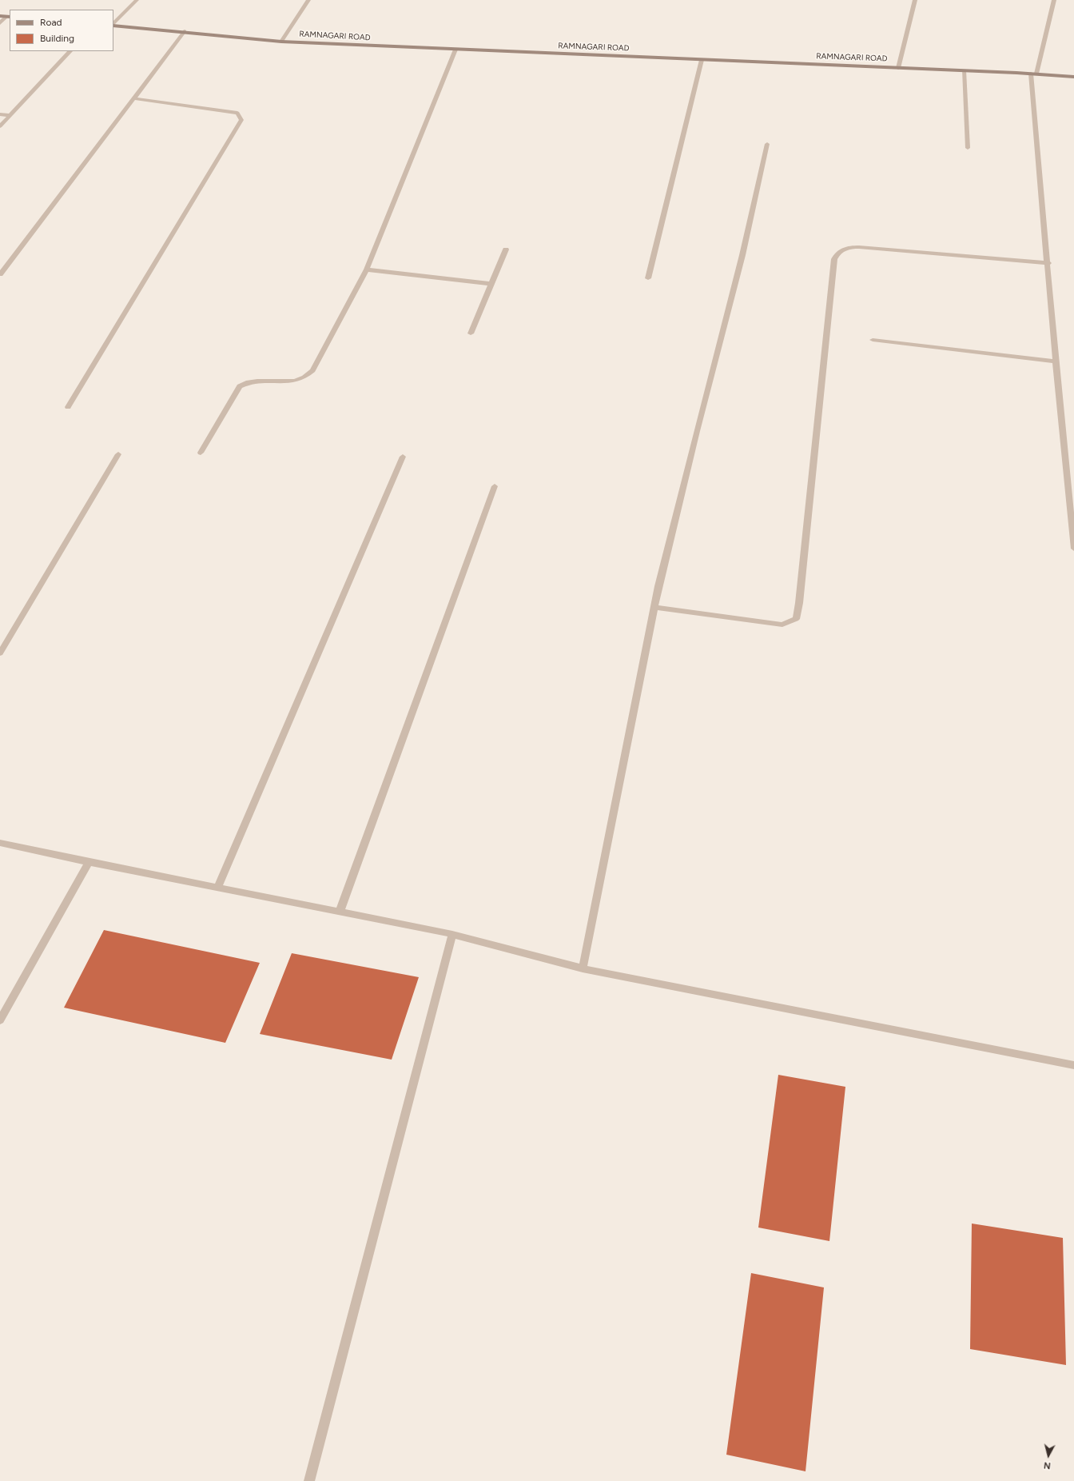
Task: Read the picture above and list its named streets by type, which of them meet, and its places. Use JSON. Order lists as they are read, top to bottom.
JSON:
{
  "streets": {
    "street": ["RAMNAGARI ROAD"]
  },
  "legend": ["Road", "Building"],
  "north": "bottom"
}
